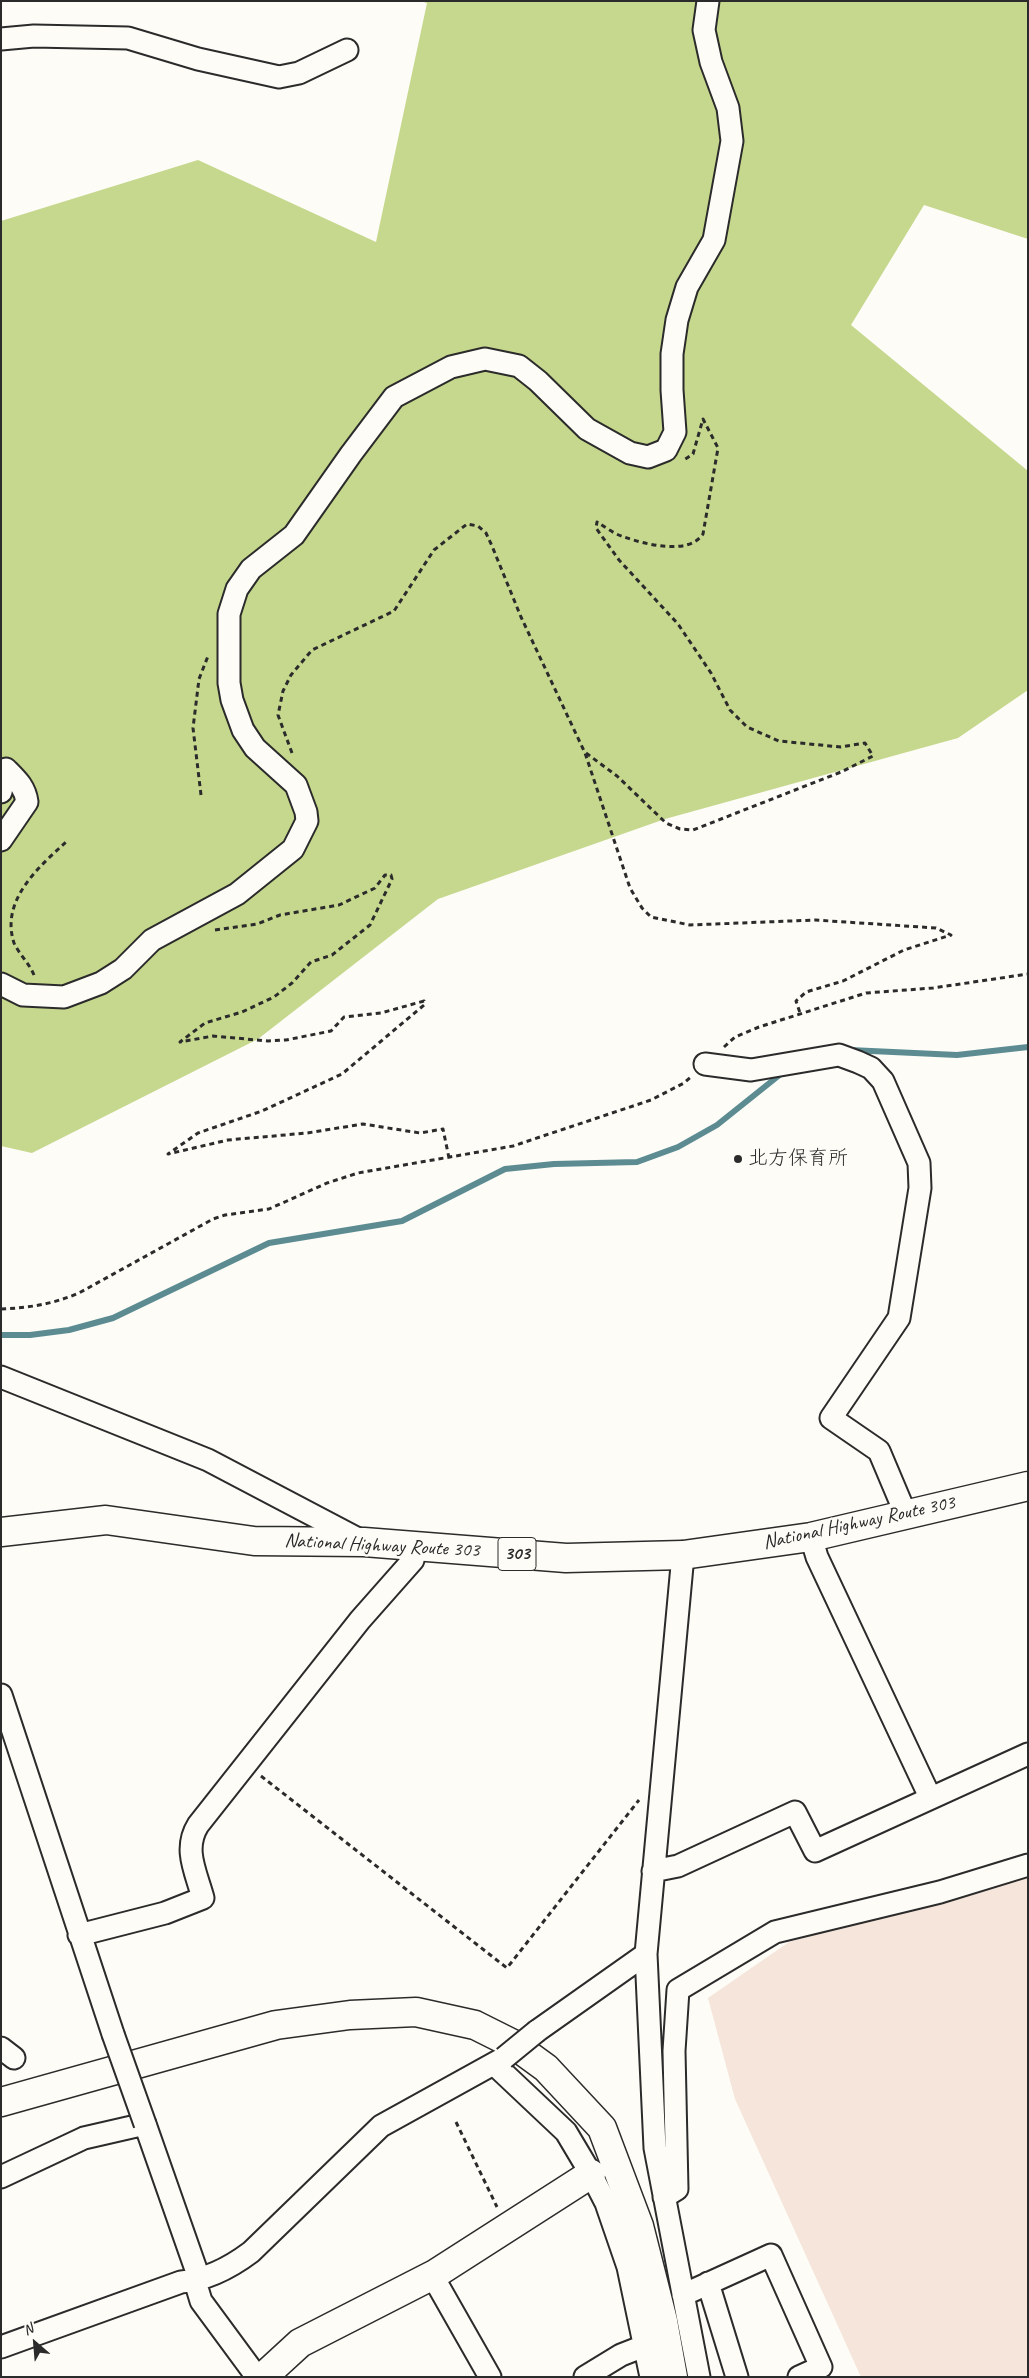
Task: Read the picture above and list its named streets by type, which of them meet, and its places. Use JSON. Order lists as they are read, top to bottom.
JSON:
{
  "streets": {
    "main road": ["National Highway Route 303", "303"]
  },
  "places": ["北方保育所"],
  "north": "top left"
}
